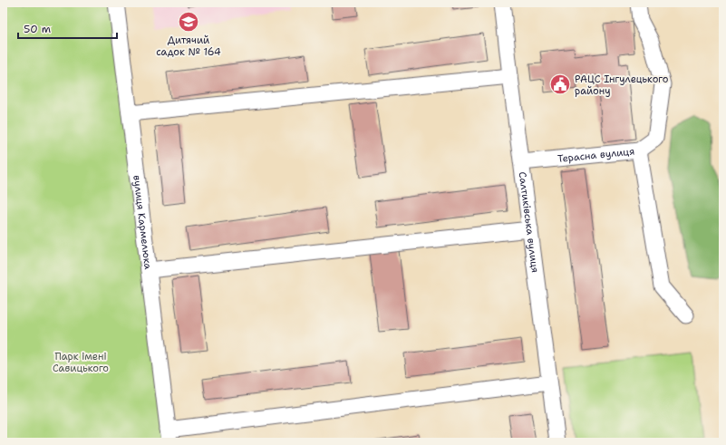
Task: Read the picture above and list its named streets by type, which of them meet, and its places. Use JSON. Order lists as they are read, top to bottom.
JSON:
{
  "streets": {
    "street": ["Терасна вулиця", "вулиця Кармелюка", "Салтиківська вулиця"]
  },
  "crossings": [
    ["Терасна вулиця", "Салтиківська вулиця"]
  ],
  "parks": ["Парк імені Савицького"],
  "places": {
    "school or university": ["Дитячий садок № 164"],
    "public building": ["РАЦС Інгулецького району"]
  },
  "scale_bar": "50 m"
}
